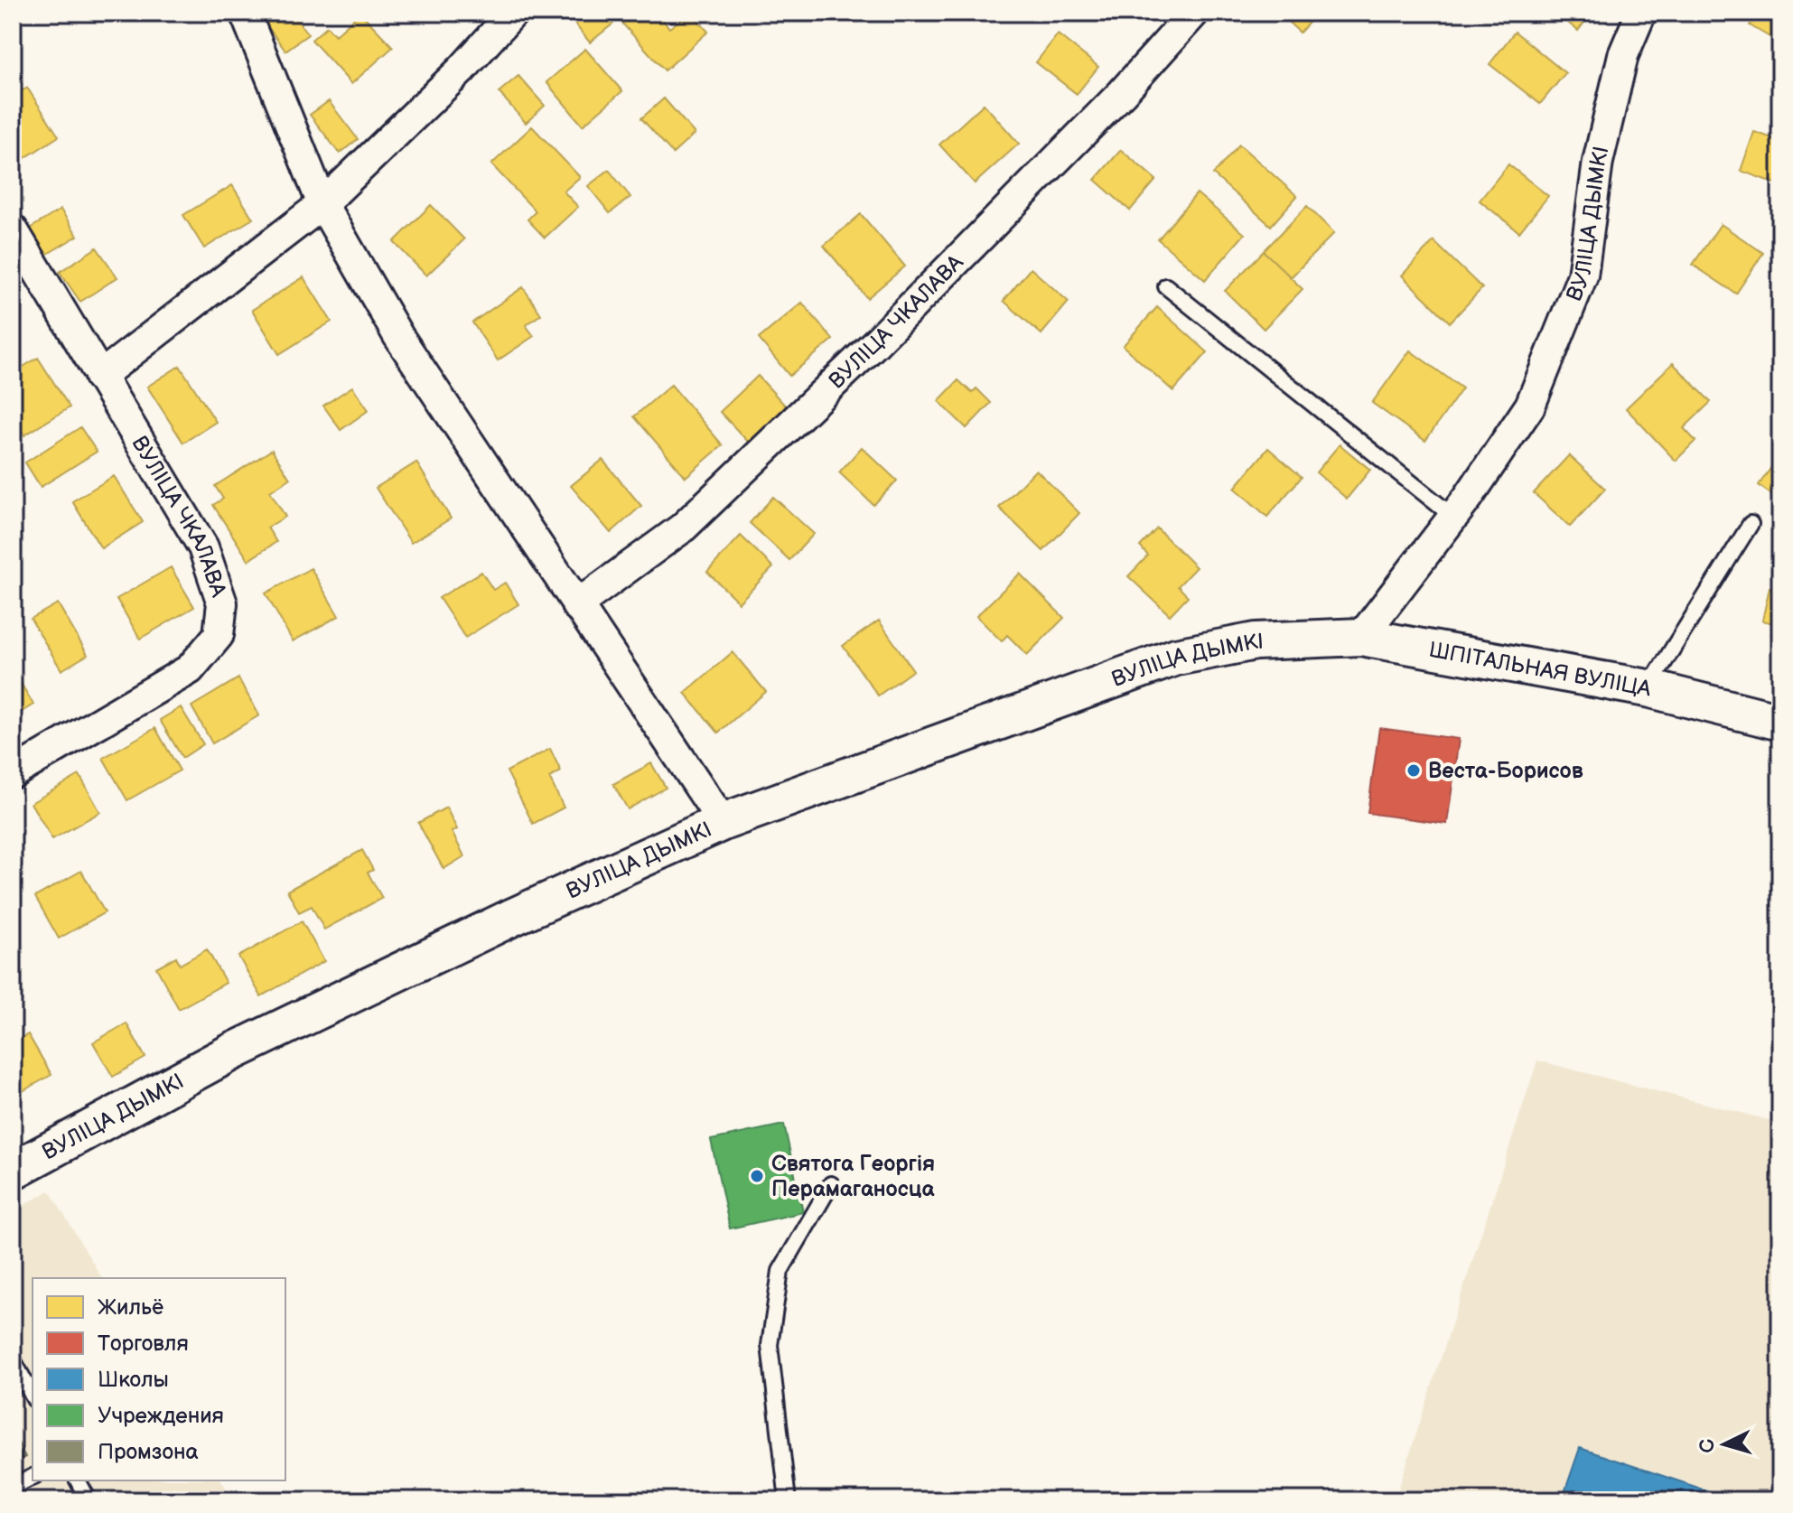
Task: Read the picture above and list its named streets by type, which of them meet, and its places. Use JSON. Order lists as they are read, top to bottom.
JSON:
{
  "streets": {
    "street": ["ВУЛІЦА ДЫМКІ", "ВУЛІЦА ЧКАЛАВА", "ШПІТАЛЬНАЯ ВУЛІЦА"]
  },
  "crossings": [
    ["ВУЛІЦА ДЫМКІ", "ШПІТАЛЬНАЯ ВУЛІЦА"]
  ],
  "places": ["Веста-Борисов", "Святога Георгія Перамаганосца"],
  "legend": [
    "Жильё",
    "Торговля",
    "Школы",
    "Учреждения",
    "Промзона"
  ],
  "north": "left"
}
